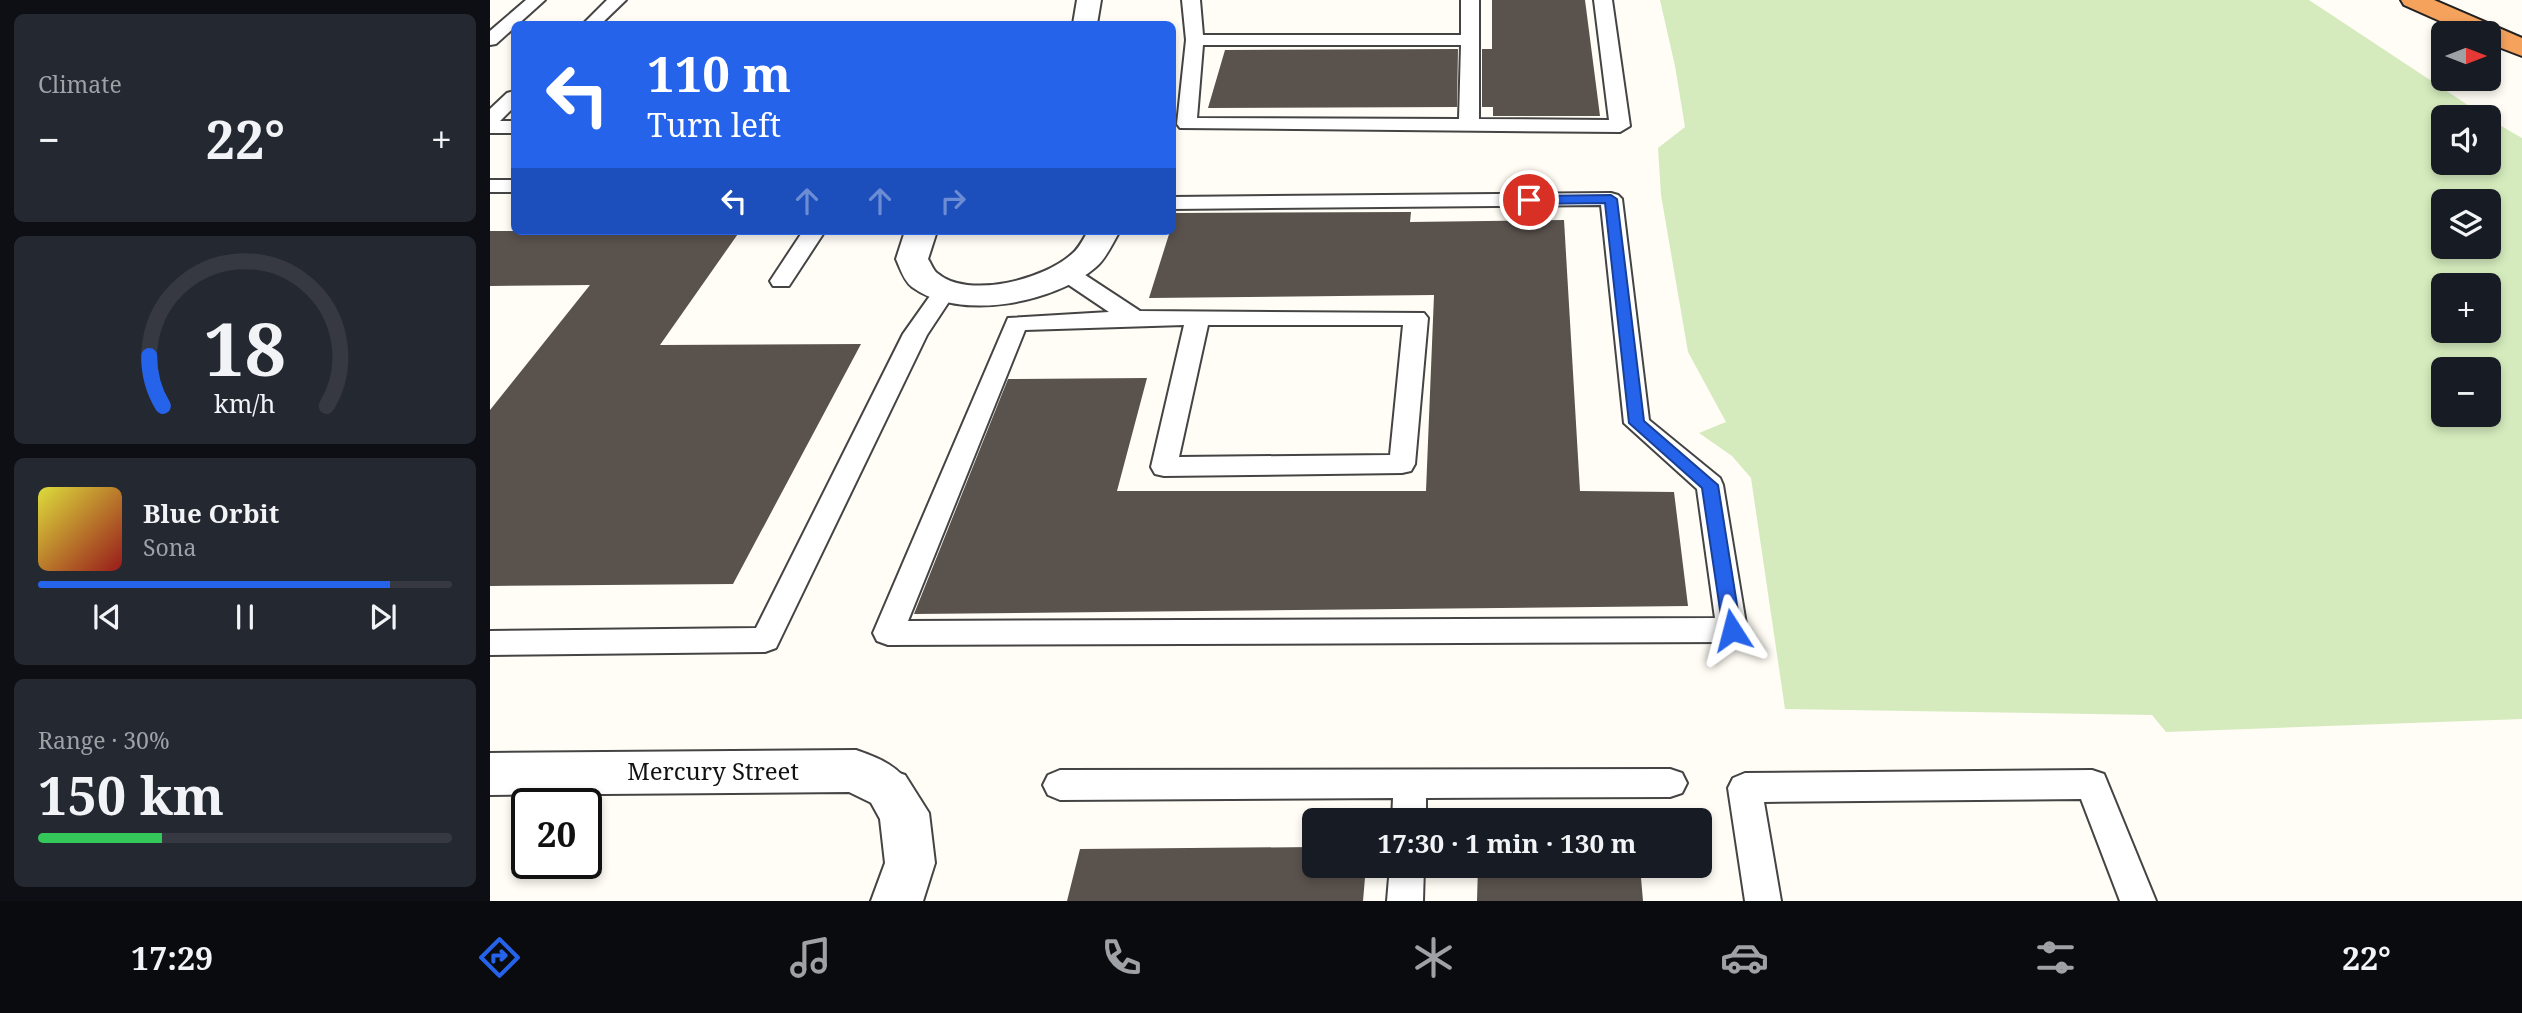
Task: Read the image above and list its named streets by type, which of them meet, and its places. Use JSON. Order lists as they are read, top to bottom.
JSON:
{
  "streets": {
    "street": ["Mercury Street"]
  },
  "north": "right",
  "page": {
    "tile": [
      "Climate",
      ["Range · 30%", "150 km"]
    ],
    "map_buttons": ["+", "−"],
    "turn": ["110 m", "Turn left"],
    "heat": ["−", "22°", "+"],
    "song": ["Blue Orbit", "Sona"],
    "limit": "20",
    "trip": "17:30 · 1 min · 130 m",
    "tabs": ["17:29", "22°"],
    "gauge": ["18", "km/h"]
  }
}
